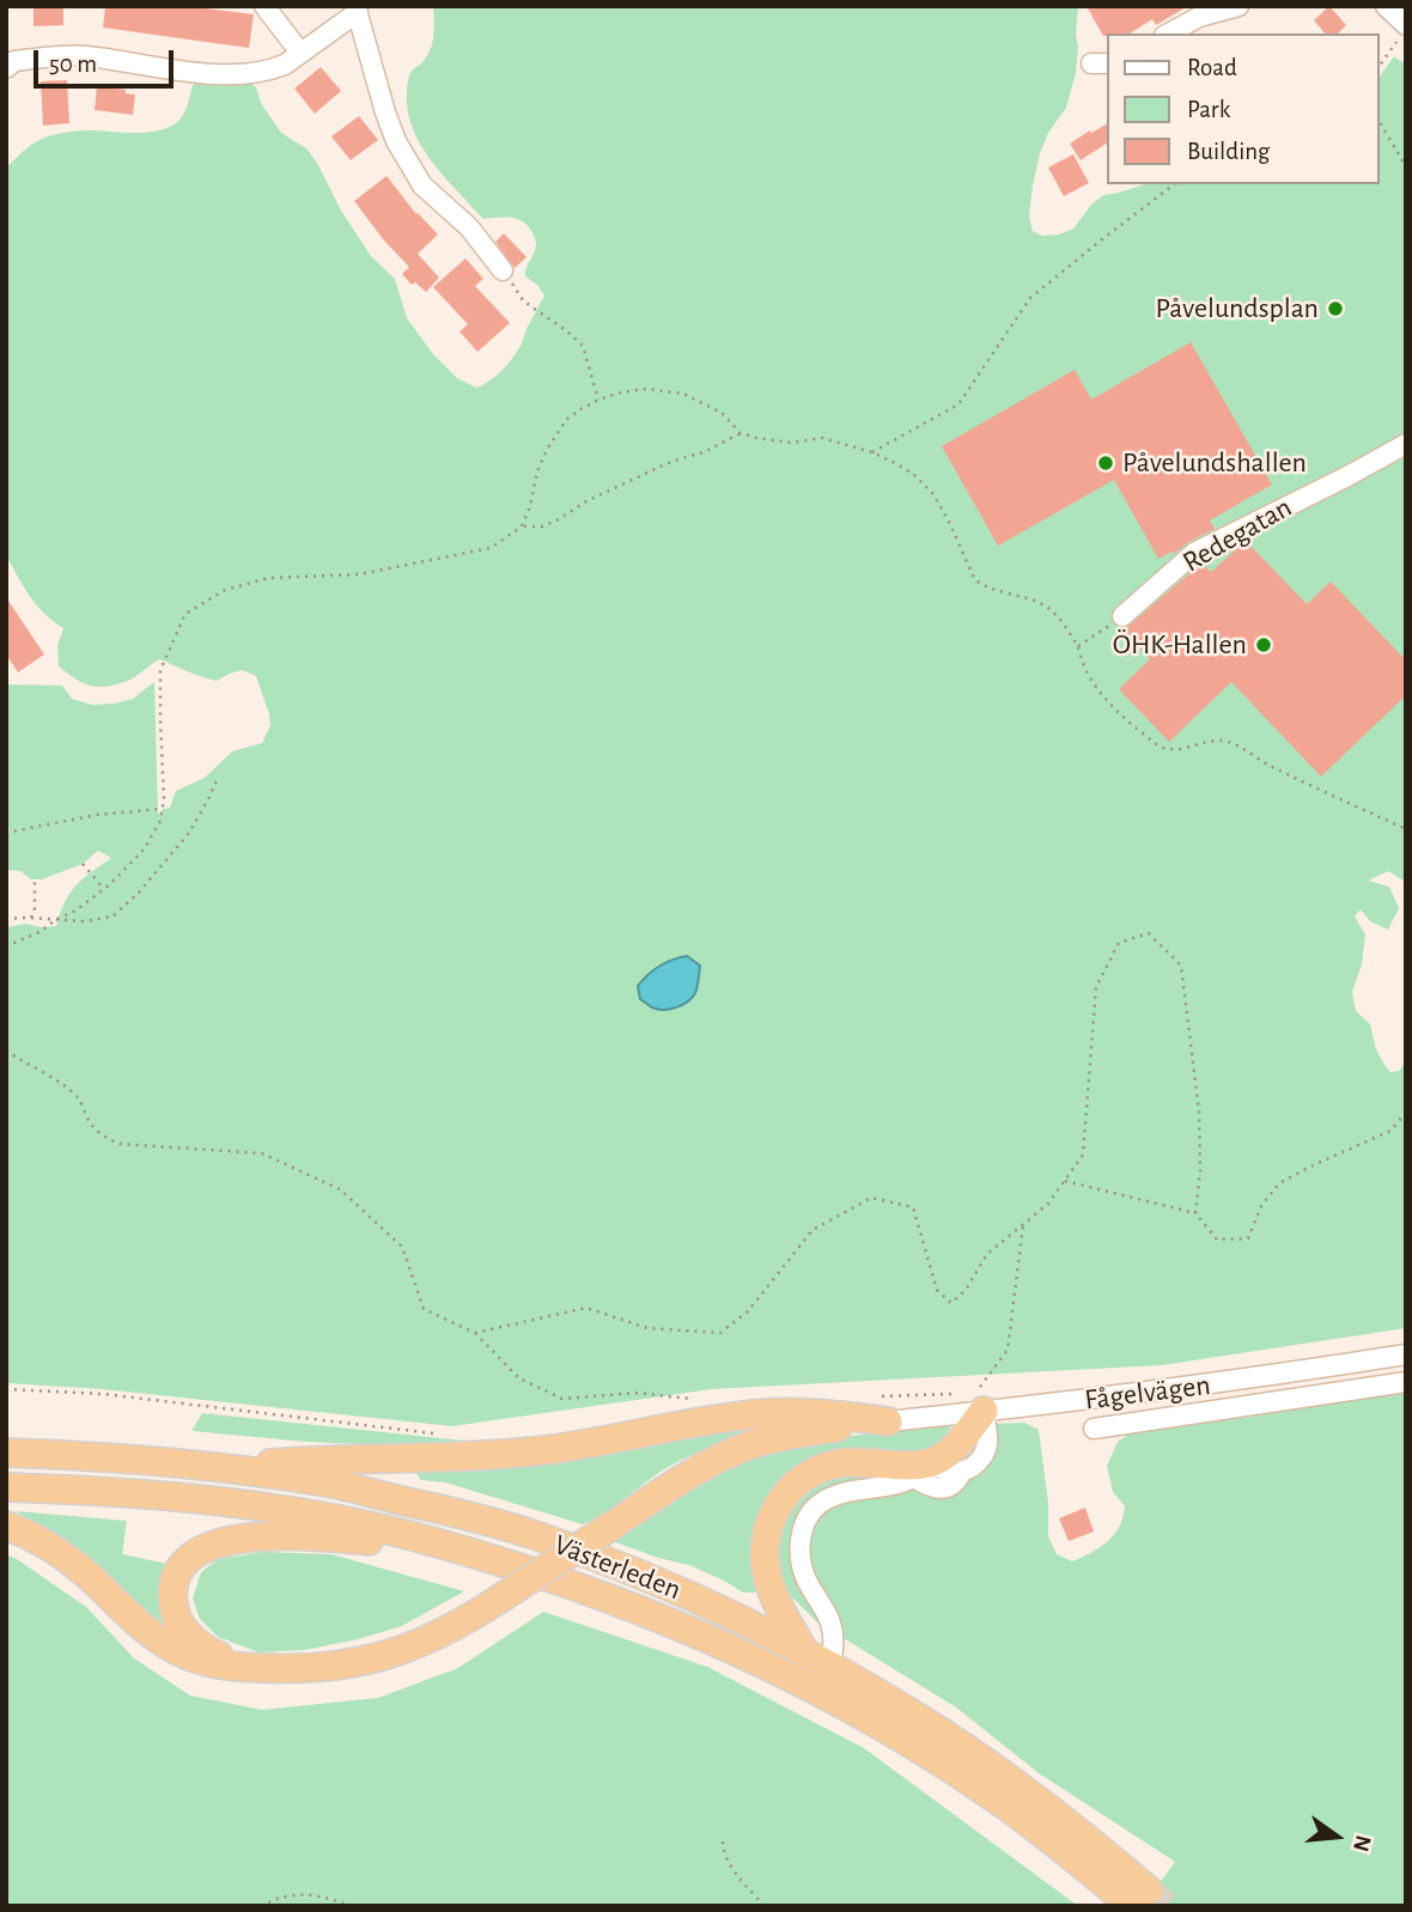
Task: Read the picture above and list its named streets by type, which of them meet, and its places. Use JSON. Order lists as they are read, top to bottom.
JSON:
{
  "streets": {
    "highway": ["Västerleden"],
    "street": ["Redegatan", "Fågelvägen"]
  },
  "places": ["Påvelundsplan", "Påvelundshallen", "ÖHK-Hallen"],
  "legend": ["Road", "Park", "Building"],
  "scale_bar": "50 m",
  "north": "right"
}
